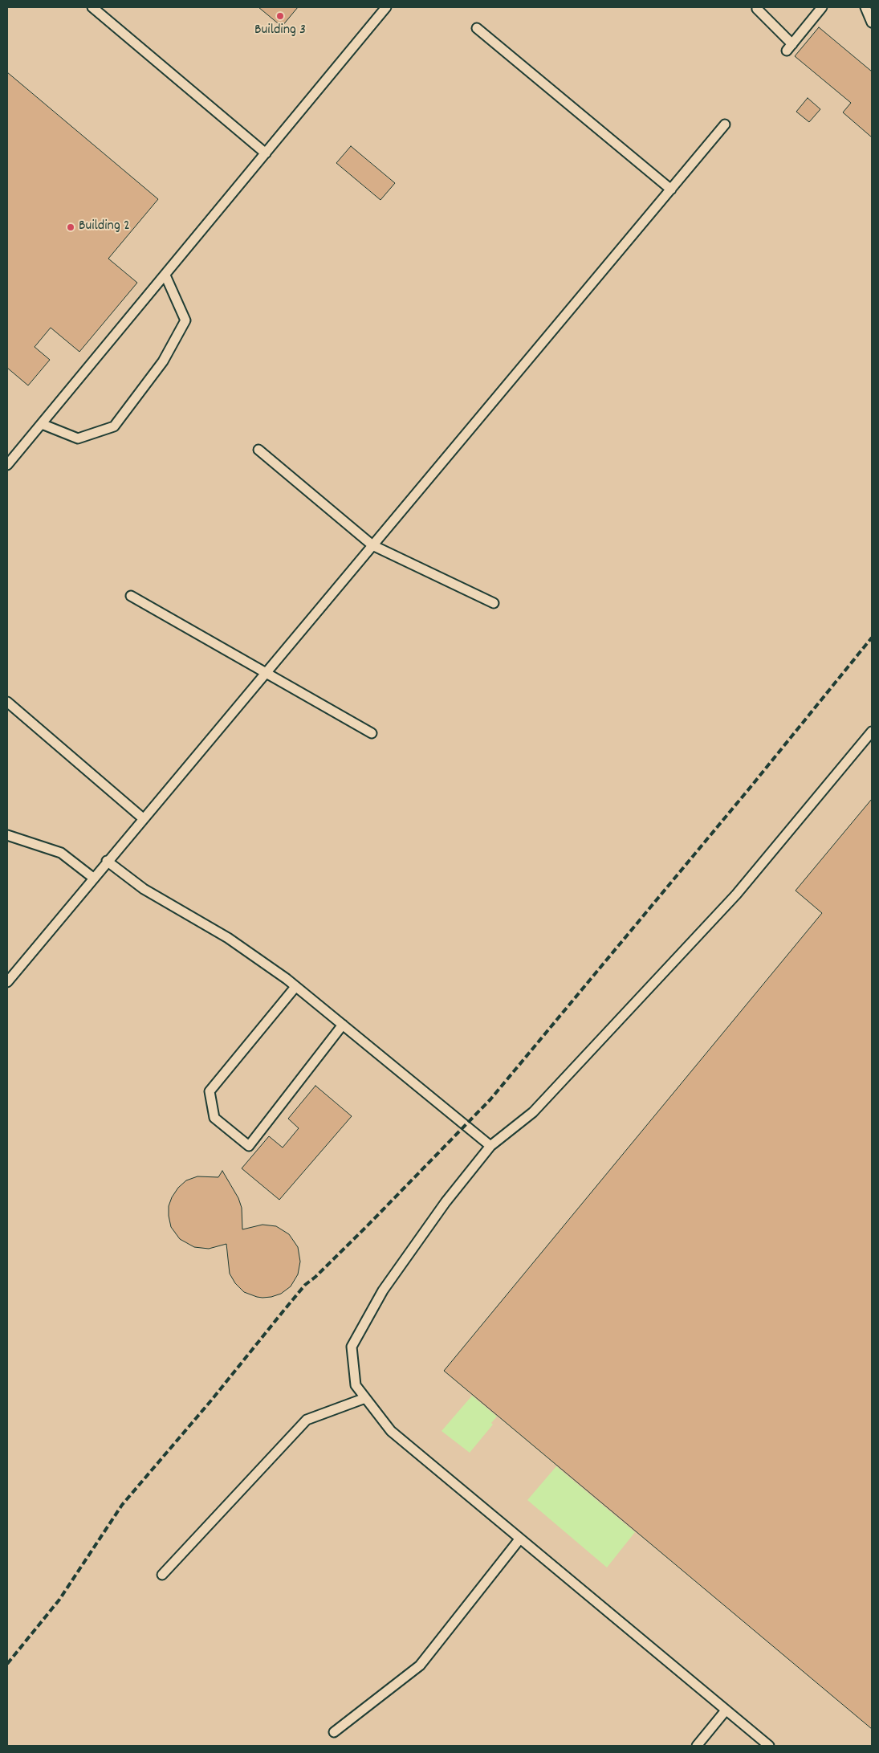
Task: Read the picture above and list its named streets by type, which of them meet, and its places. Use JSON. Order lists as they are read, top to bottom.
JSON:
{
  "places": ["Building 3", "Building 2"]
}
